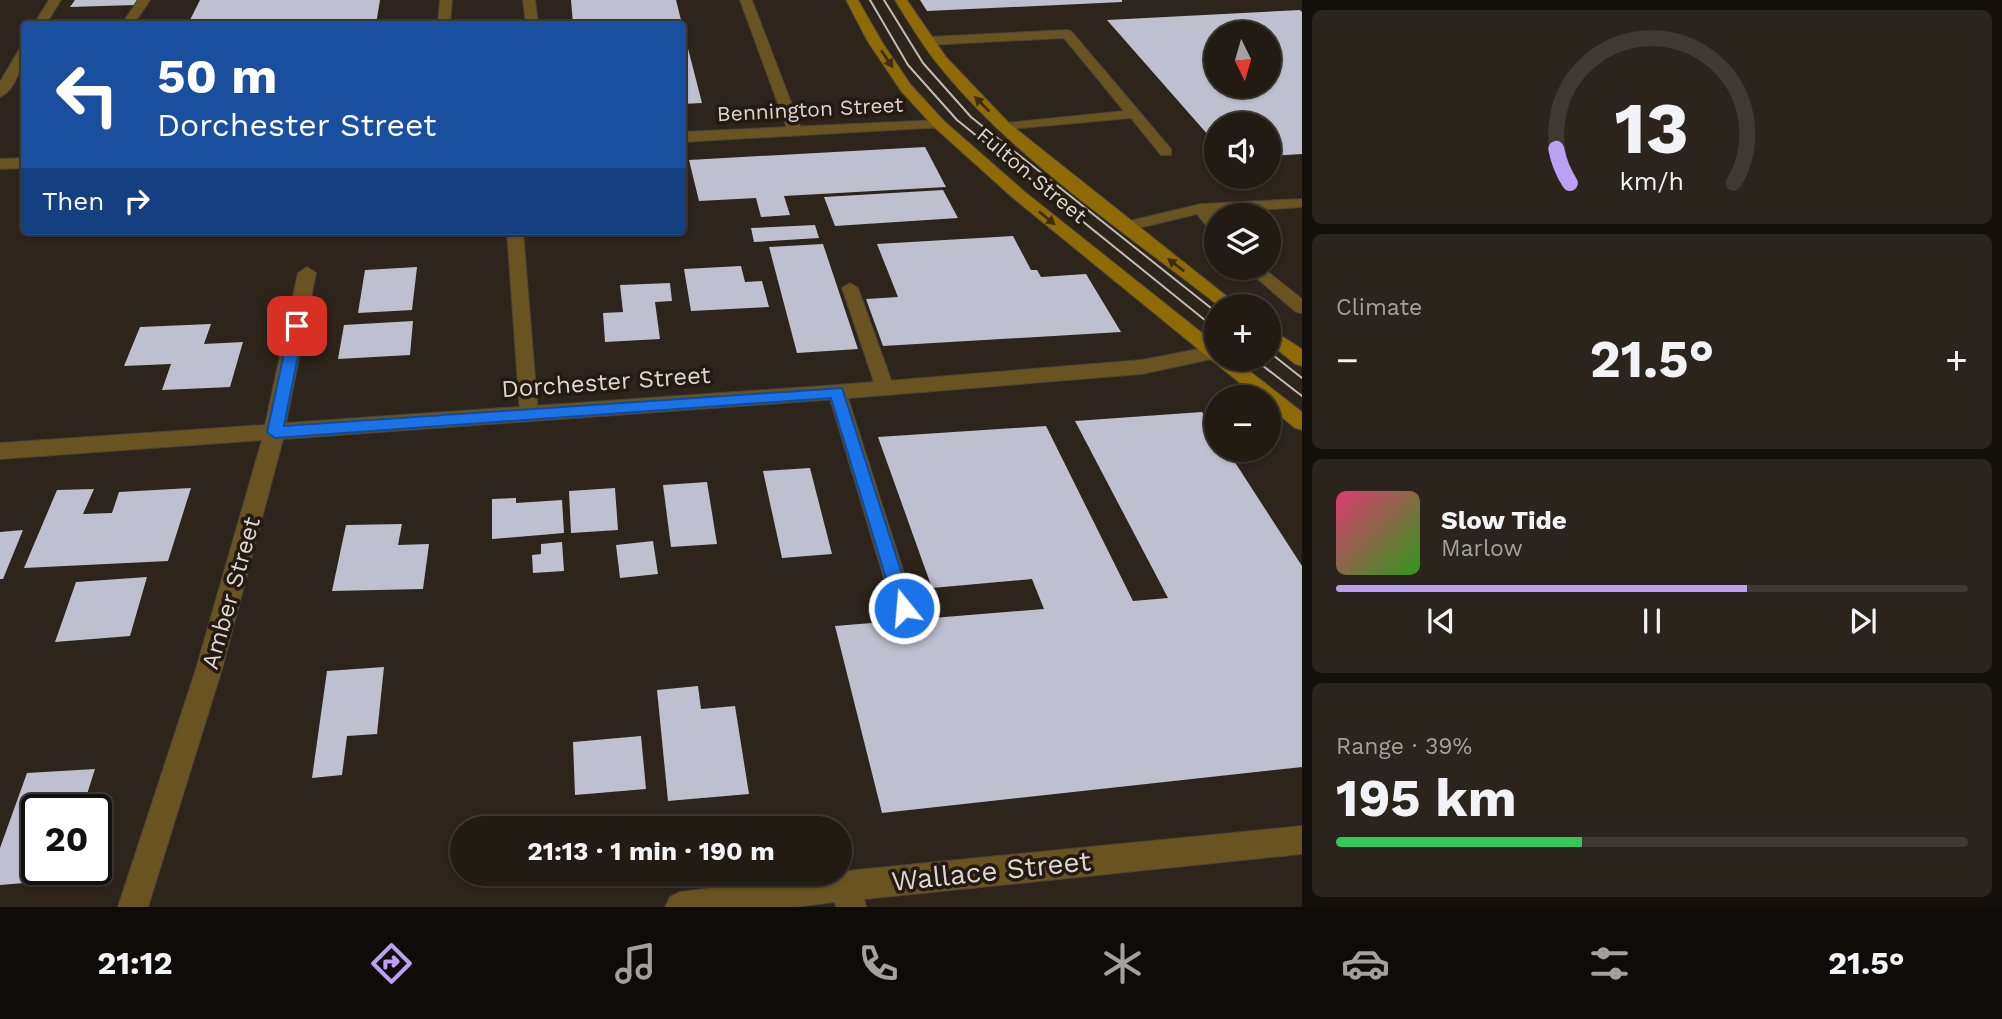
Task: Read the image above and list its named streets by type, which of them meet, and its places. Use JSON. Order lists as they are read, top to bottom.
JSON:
{
  "streets": {
    "main road": ["Fulton Street"],
    "street": [
      "Bennington Street",
      "Dorchester Street",
      "Amber Street",
      "Wallace Street"
    ]
  },
  "crossings": [
    ["Bennington Street", "Fulton Street"],
    ["Dorchester Street", "Amber Street"]
  ],
  "north": "bottom",
  "page": {
    "map_buttons": ["+", "−"],
    "turn": ["50 m", "Dorchester Street"],
    "then": "Then",
    "tile": [
      "Climate",
      ["Range · 39%", "195 km"]
    ],
    "heat": ["−", "21.5°", "+"],
    "song": ["Slow Tide", "Marlow"],
    "limit": "20",
    "trip": "21:13 · 1 min · 190 m",
    "tabs": ["21:12", "21.5°"],
    "gauge": ["13", "km/h"]
  }
}
